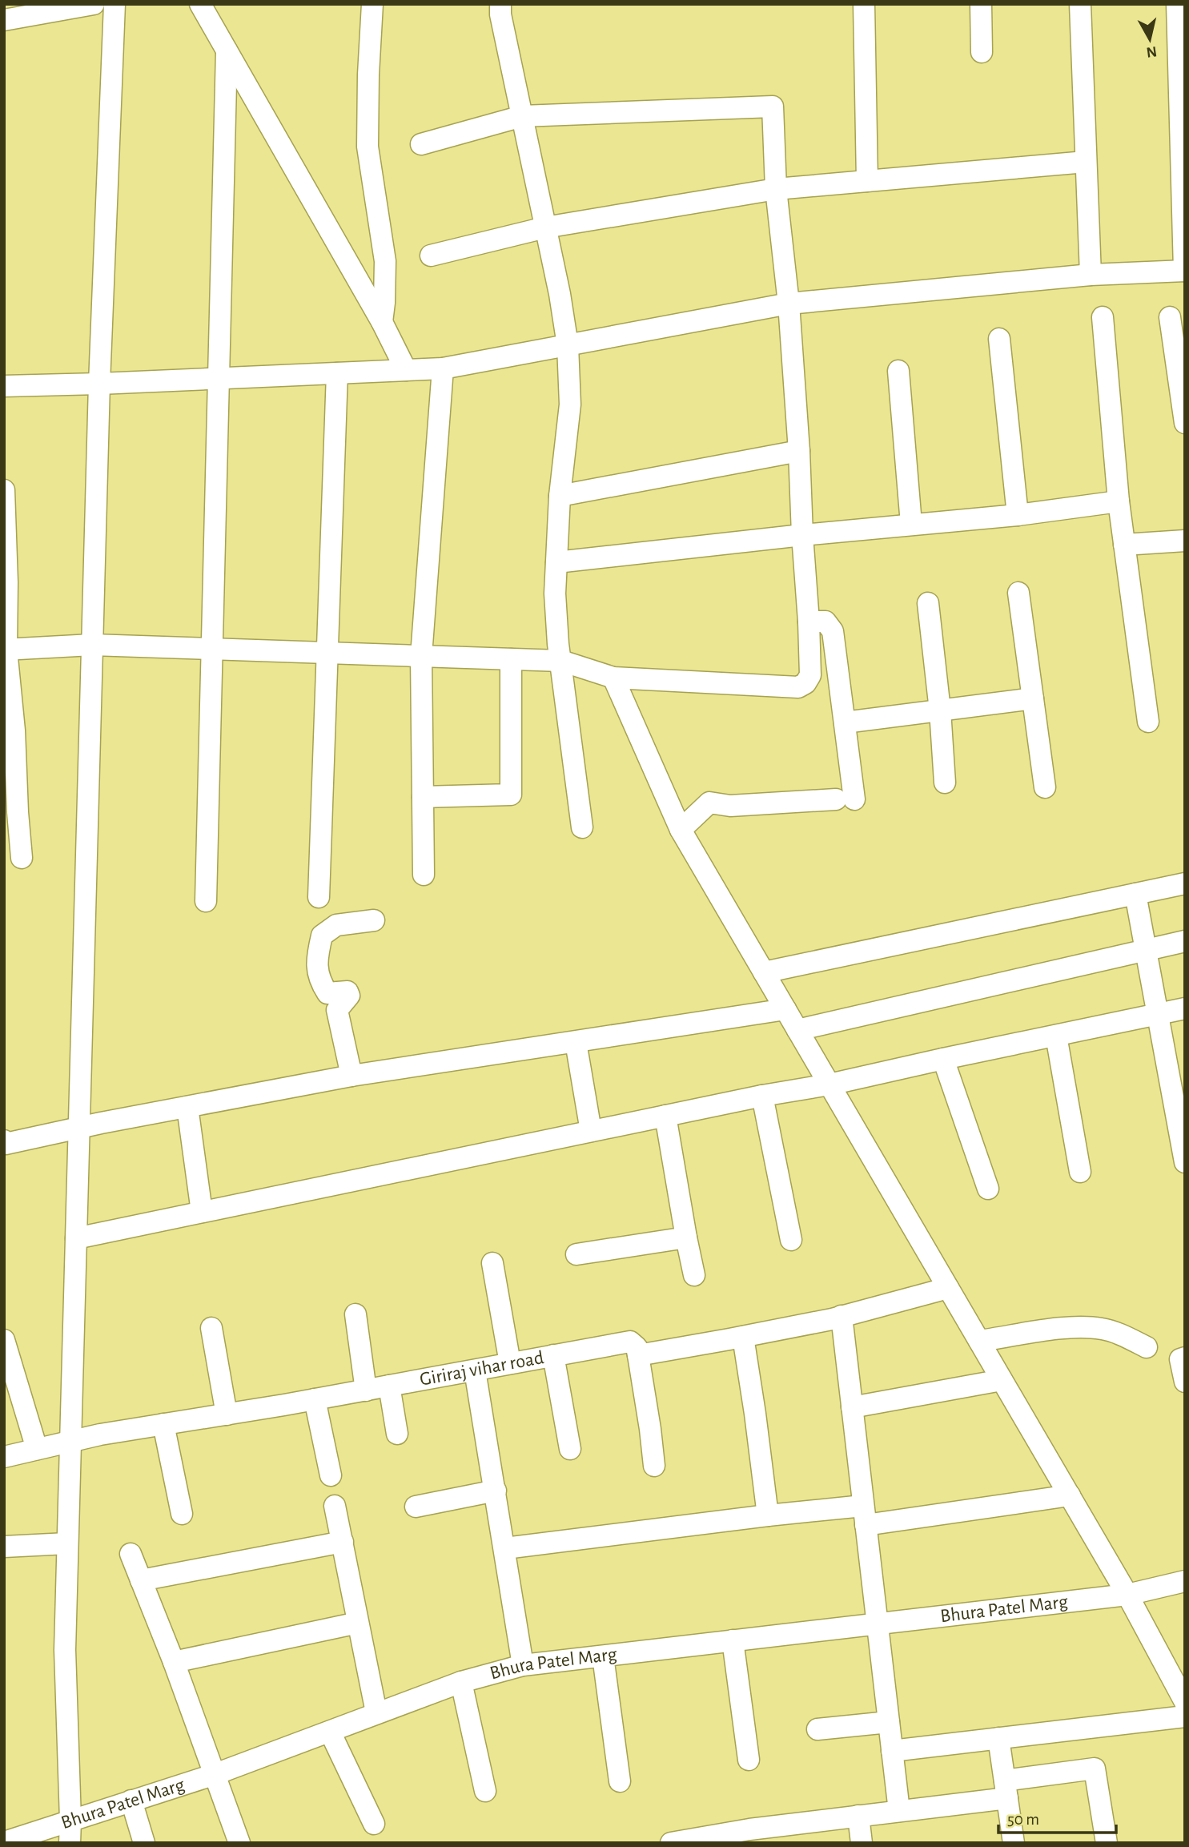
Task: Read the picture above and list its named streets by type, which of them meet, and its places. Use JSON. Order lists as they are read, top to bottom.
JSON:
{
  "streets": {
    "street": ["Giriraj vihar road", "Bhura Patel Marg"]
  },
  "scale_bar": "50 m",
  "north": "bottom"
}
